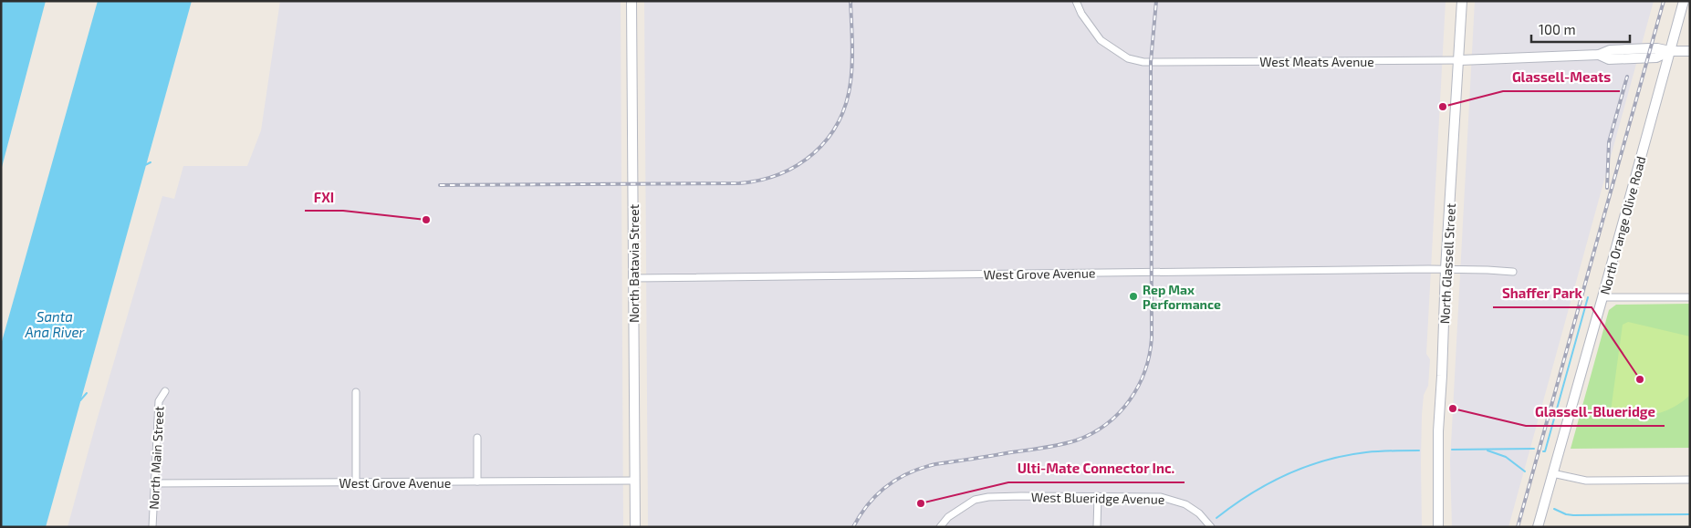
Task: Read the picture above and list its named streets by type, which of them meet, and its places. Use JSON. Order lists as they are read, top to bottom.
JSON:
{
  "streets": {
    "main road": ["North Orange Olive Road", "North Batavia Street", "North Glassell Street"],
    "street": [
      "West Meats Avenue",
      "West Grove Avenue",
      "North Main Street",
      "West Blueridge Avenue"
    ]
  },
  "crossings": [
    ["West Meats Avenue", "North Glassell Street"],
    ["North Batavia Street", "West Grove Avenue"],
    ["North Glassell Street", "West Grove Avenue"],
    ["West Grove Avenue", "North Main Street"]
  ],
  "water": ["Santa Ana River"],
  "places": [
    "Glassell-Meats",
    "FXI",
    "Rep Max Performance",
    "Shaffer Park",
    "Glassell-Blueridge",
    "Ulti-Mate Connector Inc."
  ],
  "scale_bar": "100 m"
}
